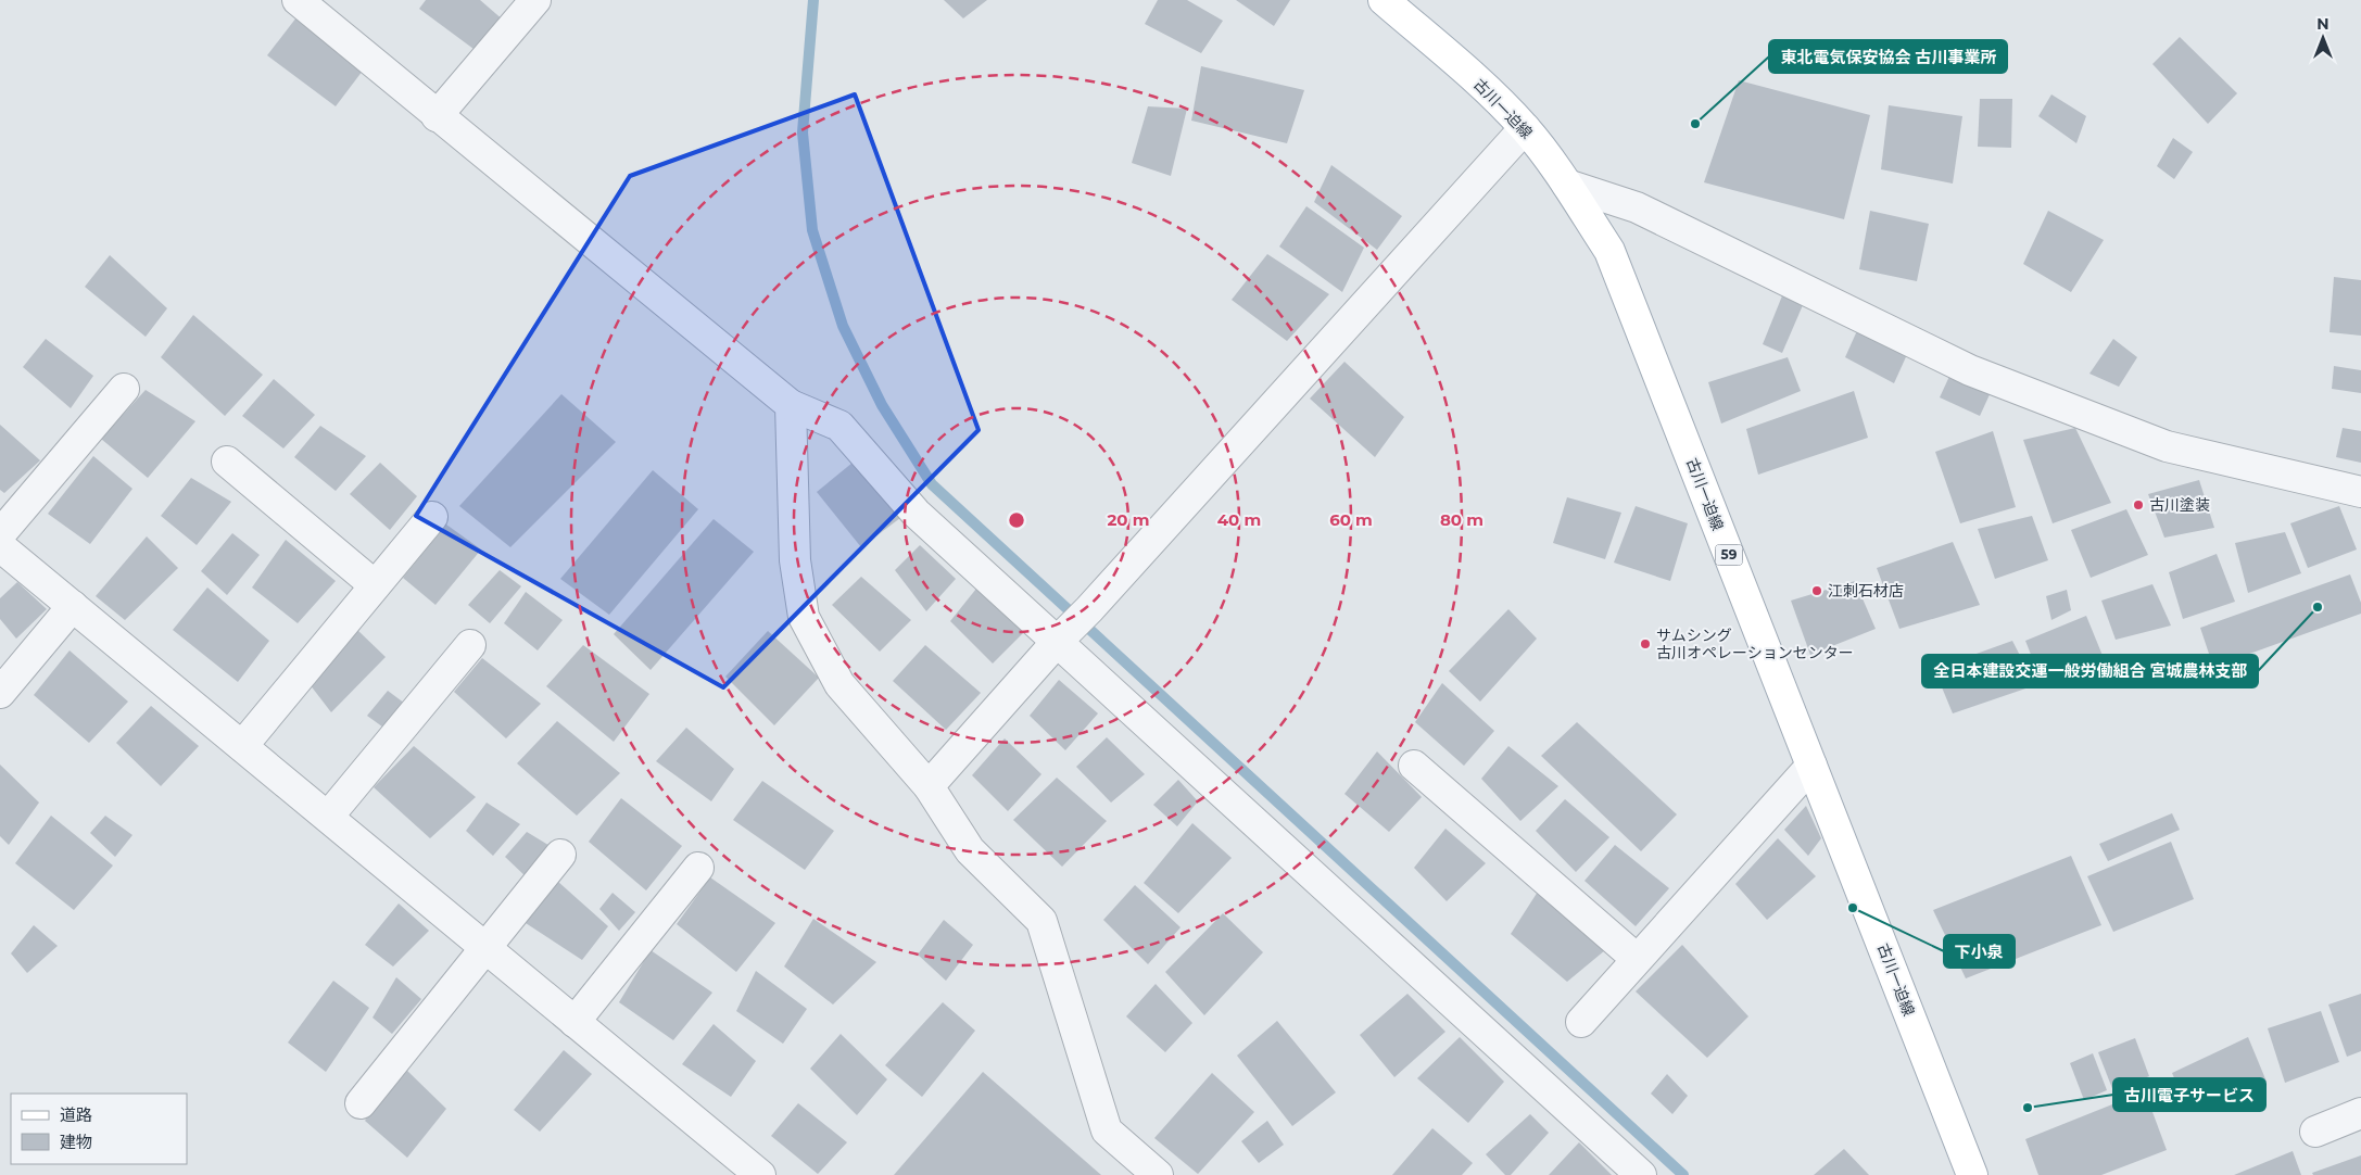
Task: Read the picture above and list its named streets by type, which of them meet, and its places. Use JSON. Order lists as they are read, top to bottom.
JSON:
{
  "streets": {
    "main road": ["古川一迫線", "59"]
  },
  "places": [
    "東北電気保安協会 古川事業所",
    "古川塗装",
    "江刺石材店",
    "全日本建設交運一般労働組合 宮城農林支部",
    "サムシング 古川オペレーションセンター",
    "下小泉",
    "古川電子サービス"
  ],
  "legend": ["道路", "建物"],
  "north": "top",
  "rings": [
    "20 m",
    "40 m",
    "60 m",
    "80 m"
  ]
}
